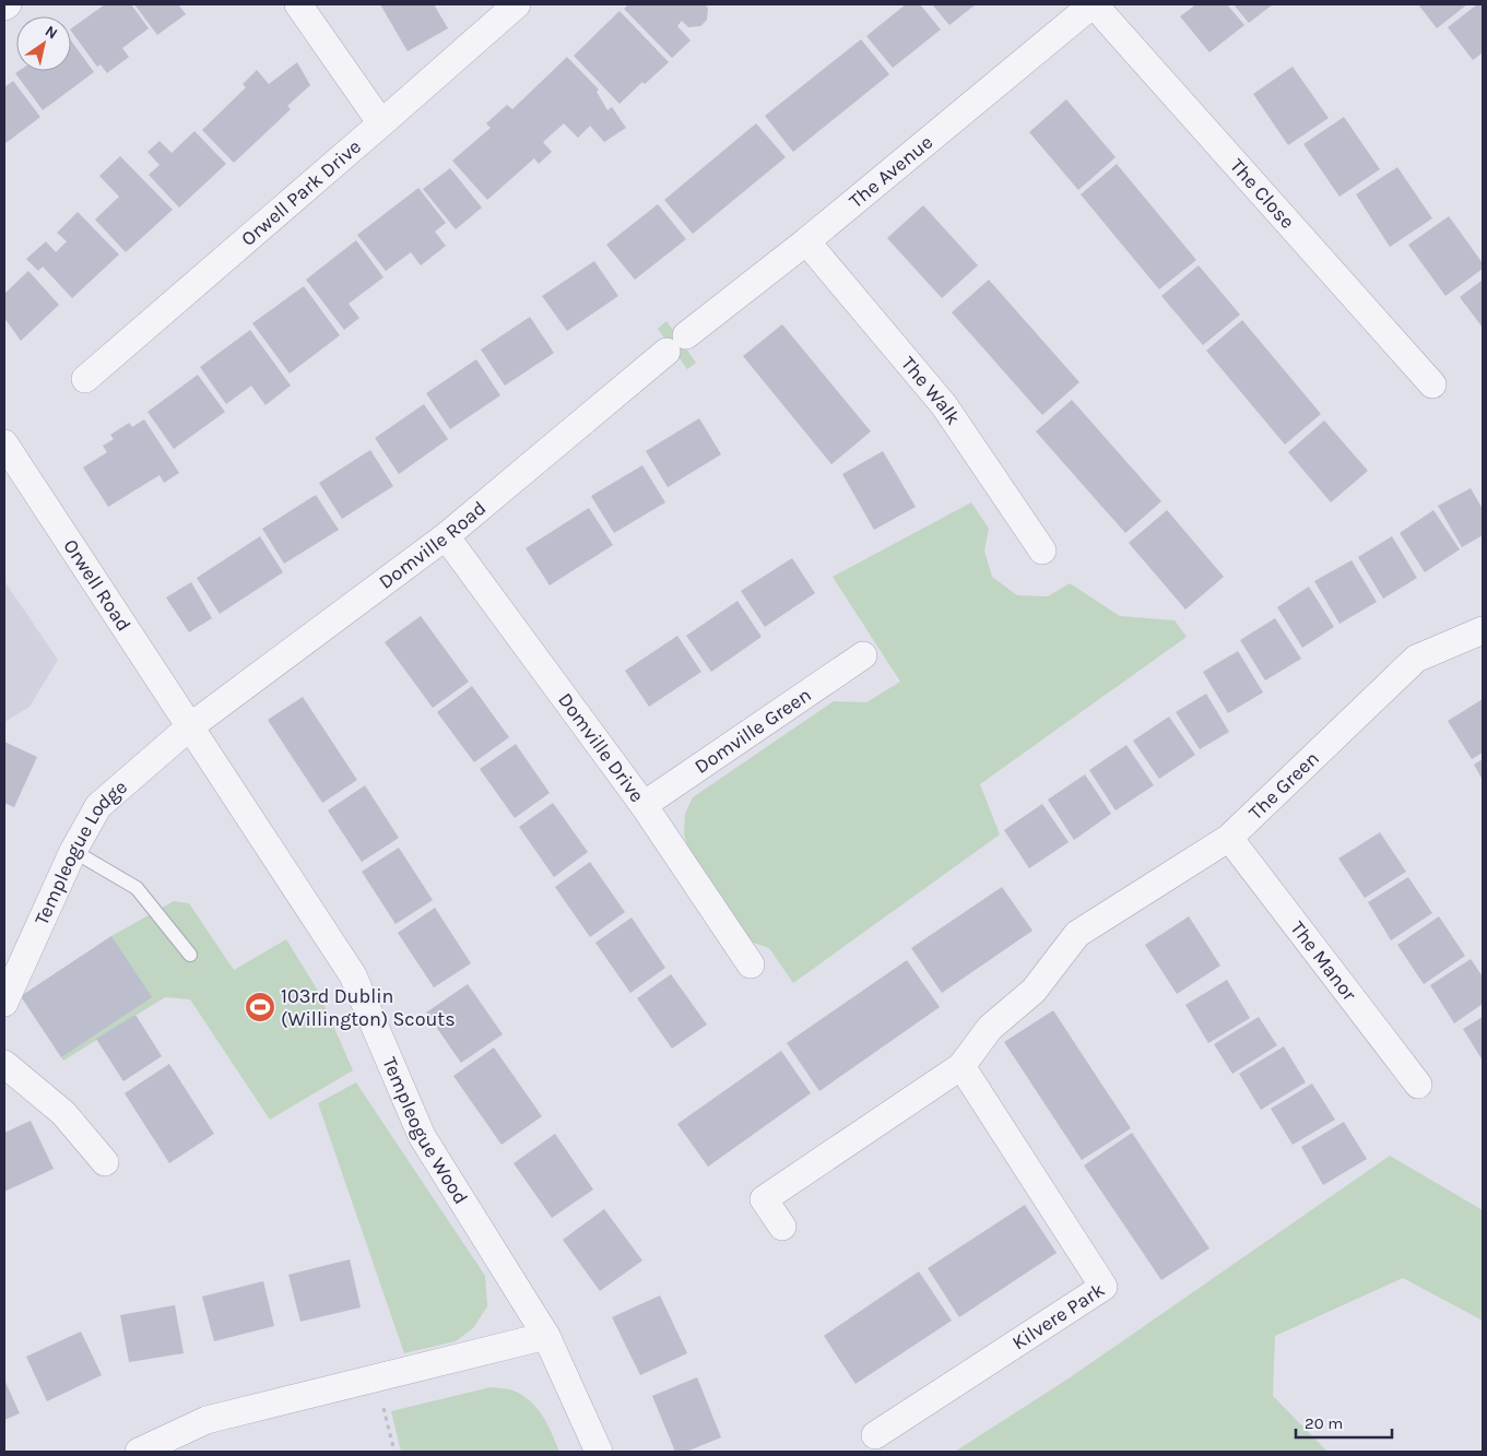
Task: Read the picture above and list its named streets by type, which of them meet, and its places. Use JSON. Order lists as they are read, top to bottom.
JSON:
{
  "streets": {
    "street": [
      "The Avenue",
      "Orwell Park Drive",
      "The Close",
      "The Walk",
      "Domville Road",
      "Orwell Road",
      "Domville Green",
      "Domville Drive",
      "The Green",
      "Templeogue Lodge",
      "The Manor",
      "Templeogue Wood",
      "Kilvere Park"
    ]
  },
  "crossings": [
    ["The Avenue", "The Close"],
    ["The Avenue", "The Walk"],
    ["The Avenue", "Domville Road"],
    ["Domville Road", "Orwell Road"],
    ["Domville Road", "Domville Drive"],
    ["Domville Road", "Templeogue Lodge"],
    ["Domville Road", "Templeogue Wood"],
    ["Orwell Road", "Templeogue Lodge"],
    ["Orwell Road", "Templeogue Wood"],
    ["Domville Green", "Domville Drive"],
    ["The Green", "The Manor"],
    ["The Green", "Kilvere Park"],
    ["Templeogue Lodge", "Templeogue Wood"]
  ],
  "places": {
    "sports": ["103rd Dublin (Willington) Scouts"]
  },
  "scale_bar": "20 m",
  "north": "top right"
}
